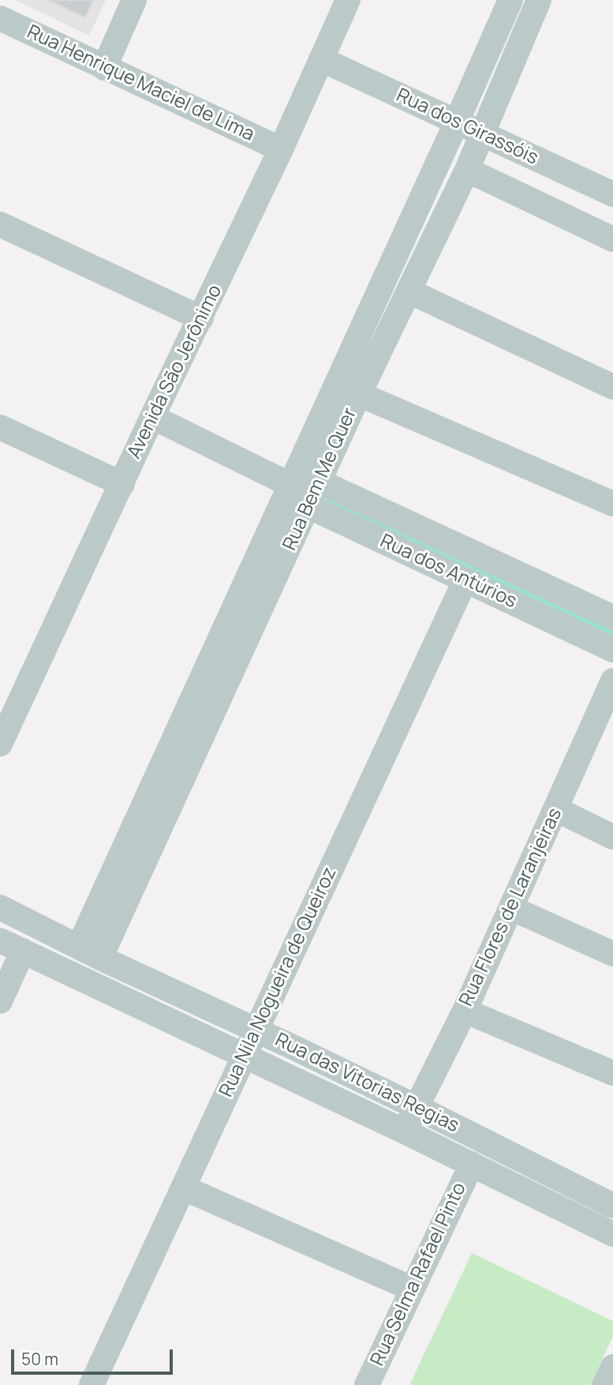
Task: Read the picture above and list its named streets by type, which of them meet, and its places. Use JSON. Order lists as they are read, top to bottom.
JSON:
{
  "streets": {
    "street": [
      "Rua Henrique Maciel de Lima",
      "Rua dos Girassóis",
      "Avenida São Jerônimo",
      "Rua Bem Me Quer",
      "Rua dos Antúrios",
      "Rua Flores de Laranjeiras",
      "Rua Nila Nogueira de Queiroz",
      "Rua das Vitorias Regias",
      "Rua Selma Rafael Pinto"
    ]
  },
  "crossings": [
    ["Rua Henrique Maciel de Lima", "Avenida São Jerônimo"],
    ["Rua dos Girassóis", "Avenida São Jerônimo"],
    ["Rua dos Girassóis", "Rua Bem Me Quer"],
    ["Avenida São Jerônimo", "Rua dos Antúrios"],
    ["Rua Bem Me Quer", "Rua dos Antúrios"],
    ["Rua Bem Me Quer", "Rua das Vitorias Regias"],
    ["Rua dos Antúrios", "Rua Nila Nogueira de Queiroz"],
    ["Rua Flores de Laranjeiras", "Rua das Vitorias Regias"],
    ["Rua Nila Nogueira de Queiroz", "Rua das Vitorias Regias"],
    ["Rua das Vitorias Regias", "Rua Selma Rafael Pinto"]
  ],
  "scale_bar": "50 m"
}
